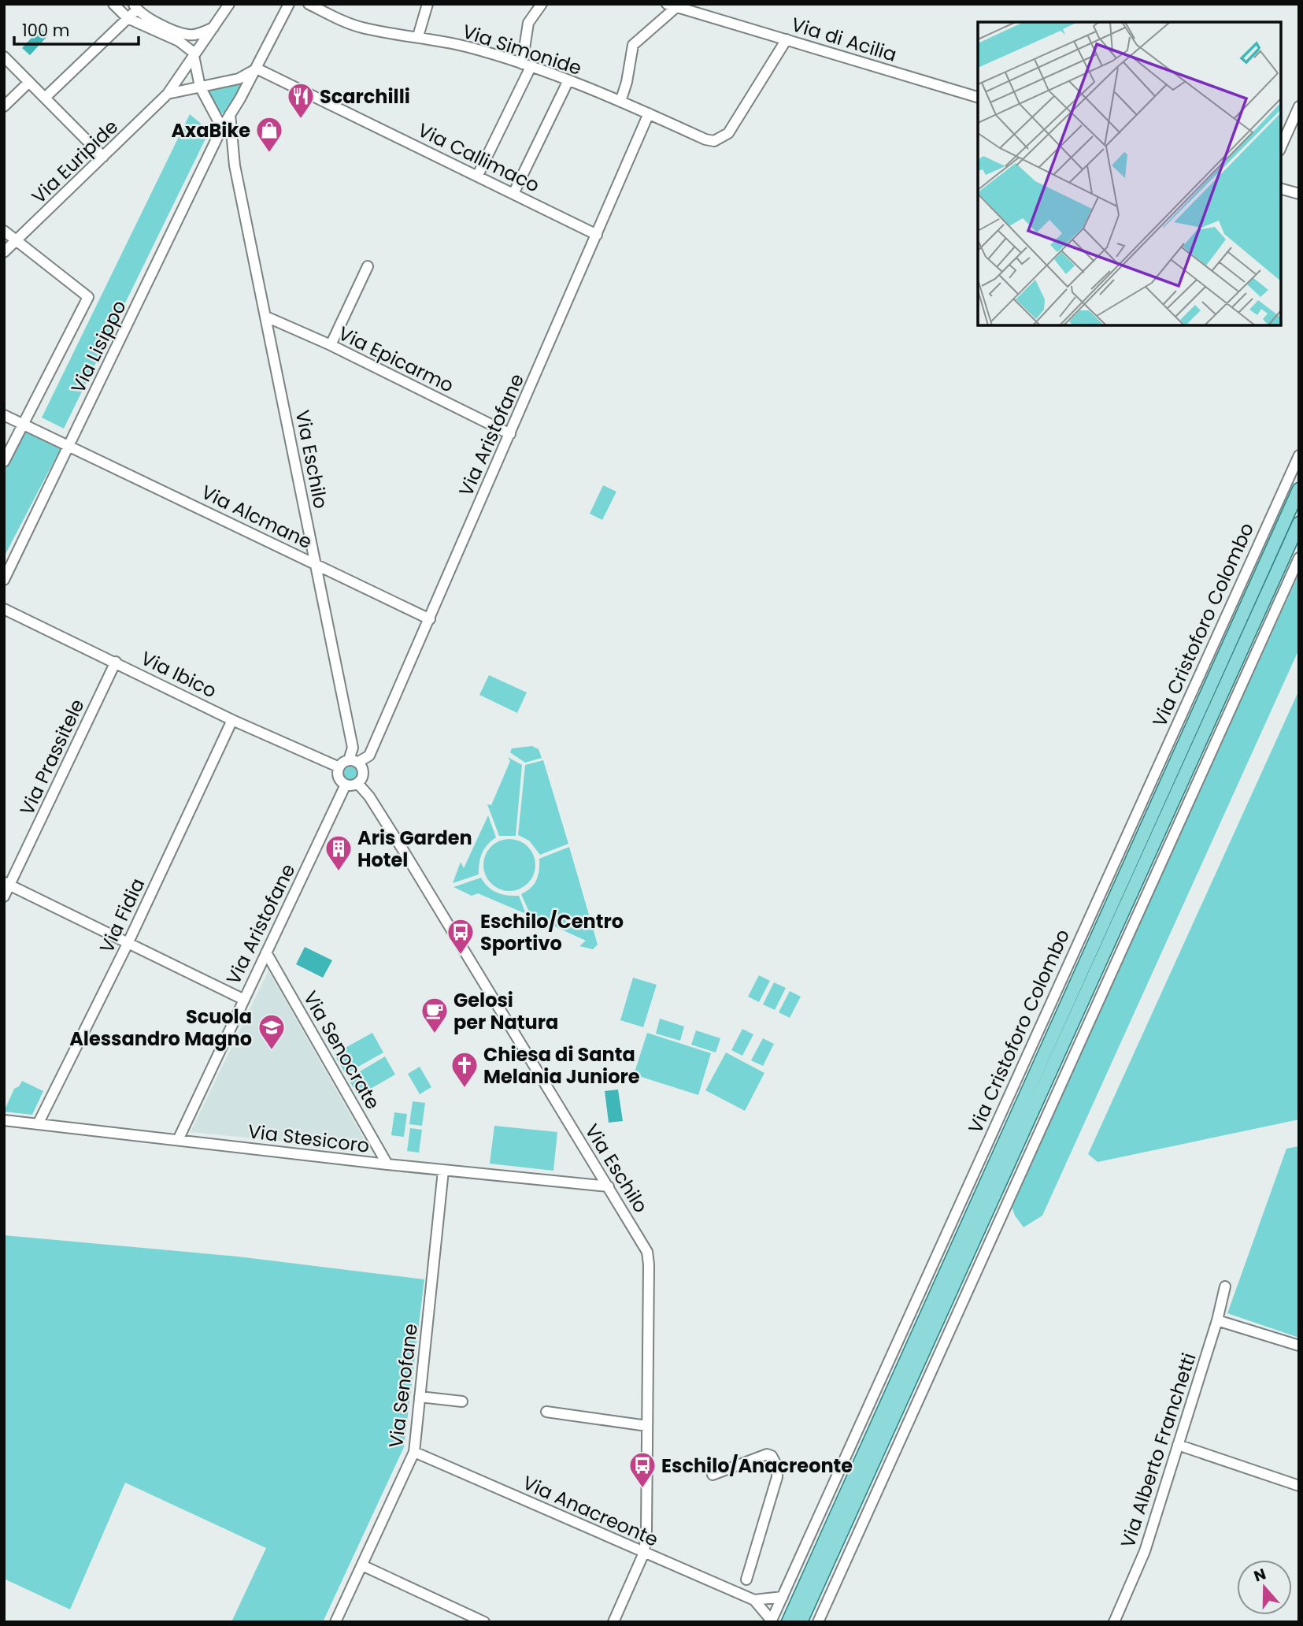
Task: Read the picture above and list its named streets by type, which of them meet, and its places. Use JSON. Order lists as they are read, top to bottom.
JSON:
{
  "streets": {
    "main road": ["Via Cristoforo Colombo"],
    "street": [
      "Via di Acilia",
      "Via Simonide",
      "Via Callimaco",
      "Via Euripide",
      "Via Lisippo",
      "Via Epicarmo",
      "Via Aristofane",
      "Via Eschilo",
      "Via Alcmane",
      "Via Ibico",
      "Via Prassitele",
      "Via Fidia",
      "Via Senocrate",
      "Via Stesicoro",
      "Via Senofane",
      "Via Alberto Franchetti",
      "Via Anacreonte"
    ]
  },
  "crossings": [
    ["Via di Acilia", "Via Simonide"],
    ["Via Simonide", "Via Aristofane"],
    ["Via Callimaco", "Via Lisippo"],
    ["Via Callimaco", "Via Aristofane"],
    ["Via Lisippo", "Via Alcmane"],
    ["Via Epicarmo", "Via Aristofane"],
    ["Via Epicarmo", "Via Eschilo"],
    ["Via Aristofane", "Via Eschilo"],
    ["Via Aristofane", "Via Alcmane"],
    ["Via Aristofane", "Via Ibico"],
    ["Via Aristofane", "Via Senocrate"],
    ["Via Aristofane", "Via Stesicoro"],
    ["Via Eschilo", "Via Alcmane"],
    ["Via Eschilo", "Via Ibico"],
    ["Via Eschilo", "Via Stesicoro"],
    ["Via Eschilo", "Via Anacreonte"],
    ["Via Cristoforo Colombo", "Via Anacreonte"],
    ["Via Ibico", "Via Prassitele"],
    ["Via Ibico", "Via Fidia"],
    ["Via Fidia", "Via Stesicoro"],
    ["Via Senocrate", "Via Stesicoro"],
    ["Via Stesicoro", "Via Senofane"],
    ["Via Senofane", "Via Anacreonte"]
  ],
  "places": {
    "restaurant": ["Scarchilli"],
    "shop": ["AxaBike"],
    "building": ["Aris Garden Hotel"],
    "bus stop": ["Eschilo/Centro Sportivo", "Eschilo/Anacreonte"],
    "cafe": ["Gelosi per Natura"],
    "school or university": ["Scuola Alessandro Magno"],
    "church": ["Chiesa di Santa Melania Juniore"]
  },
  "scale_bar": "100 m",
  "north": "top"
}
